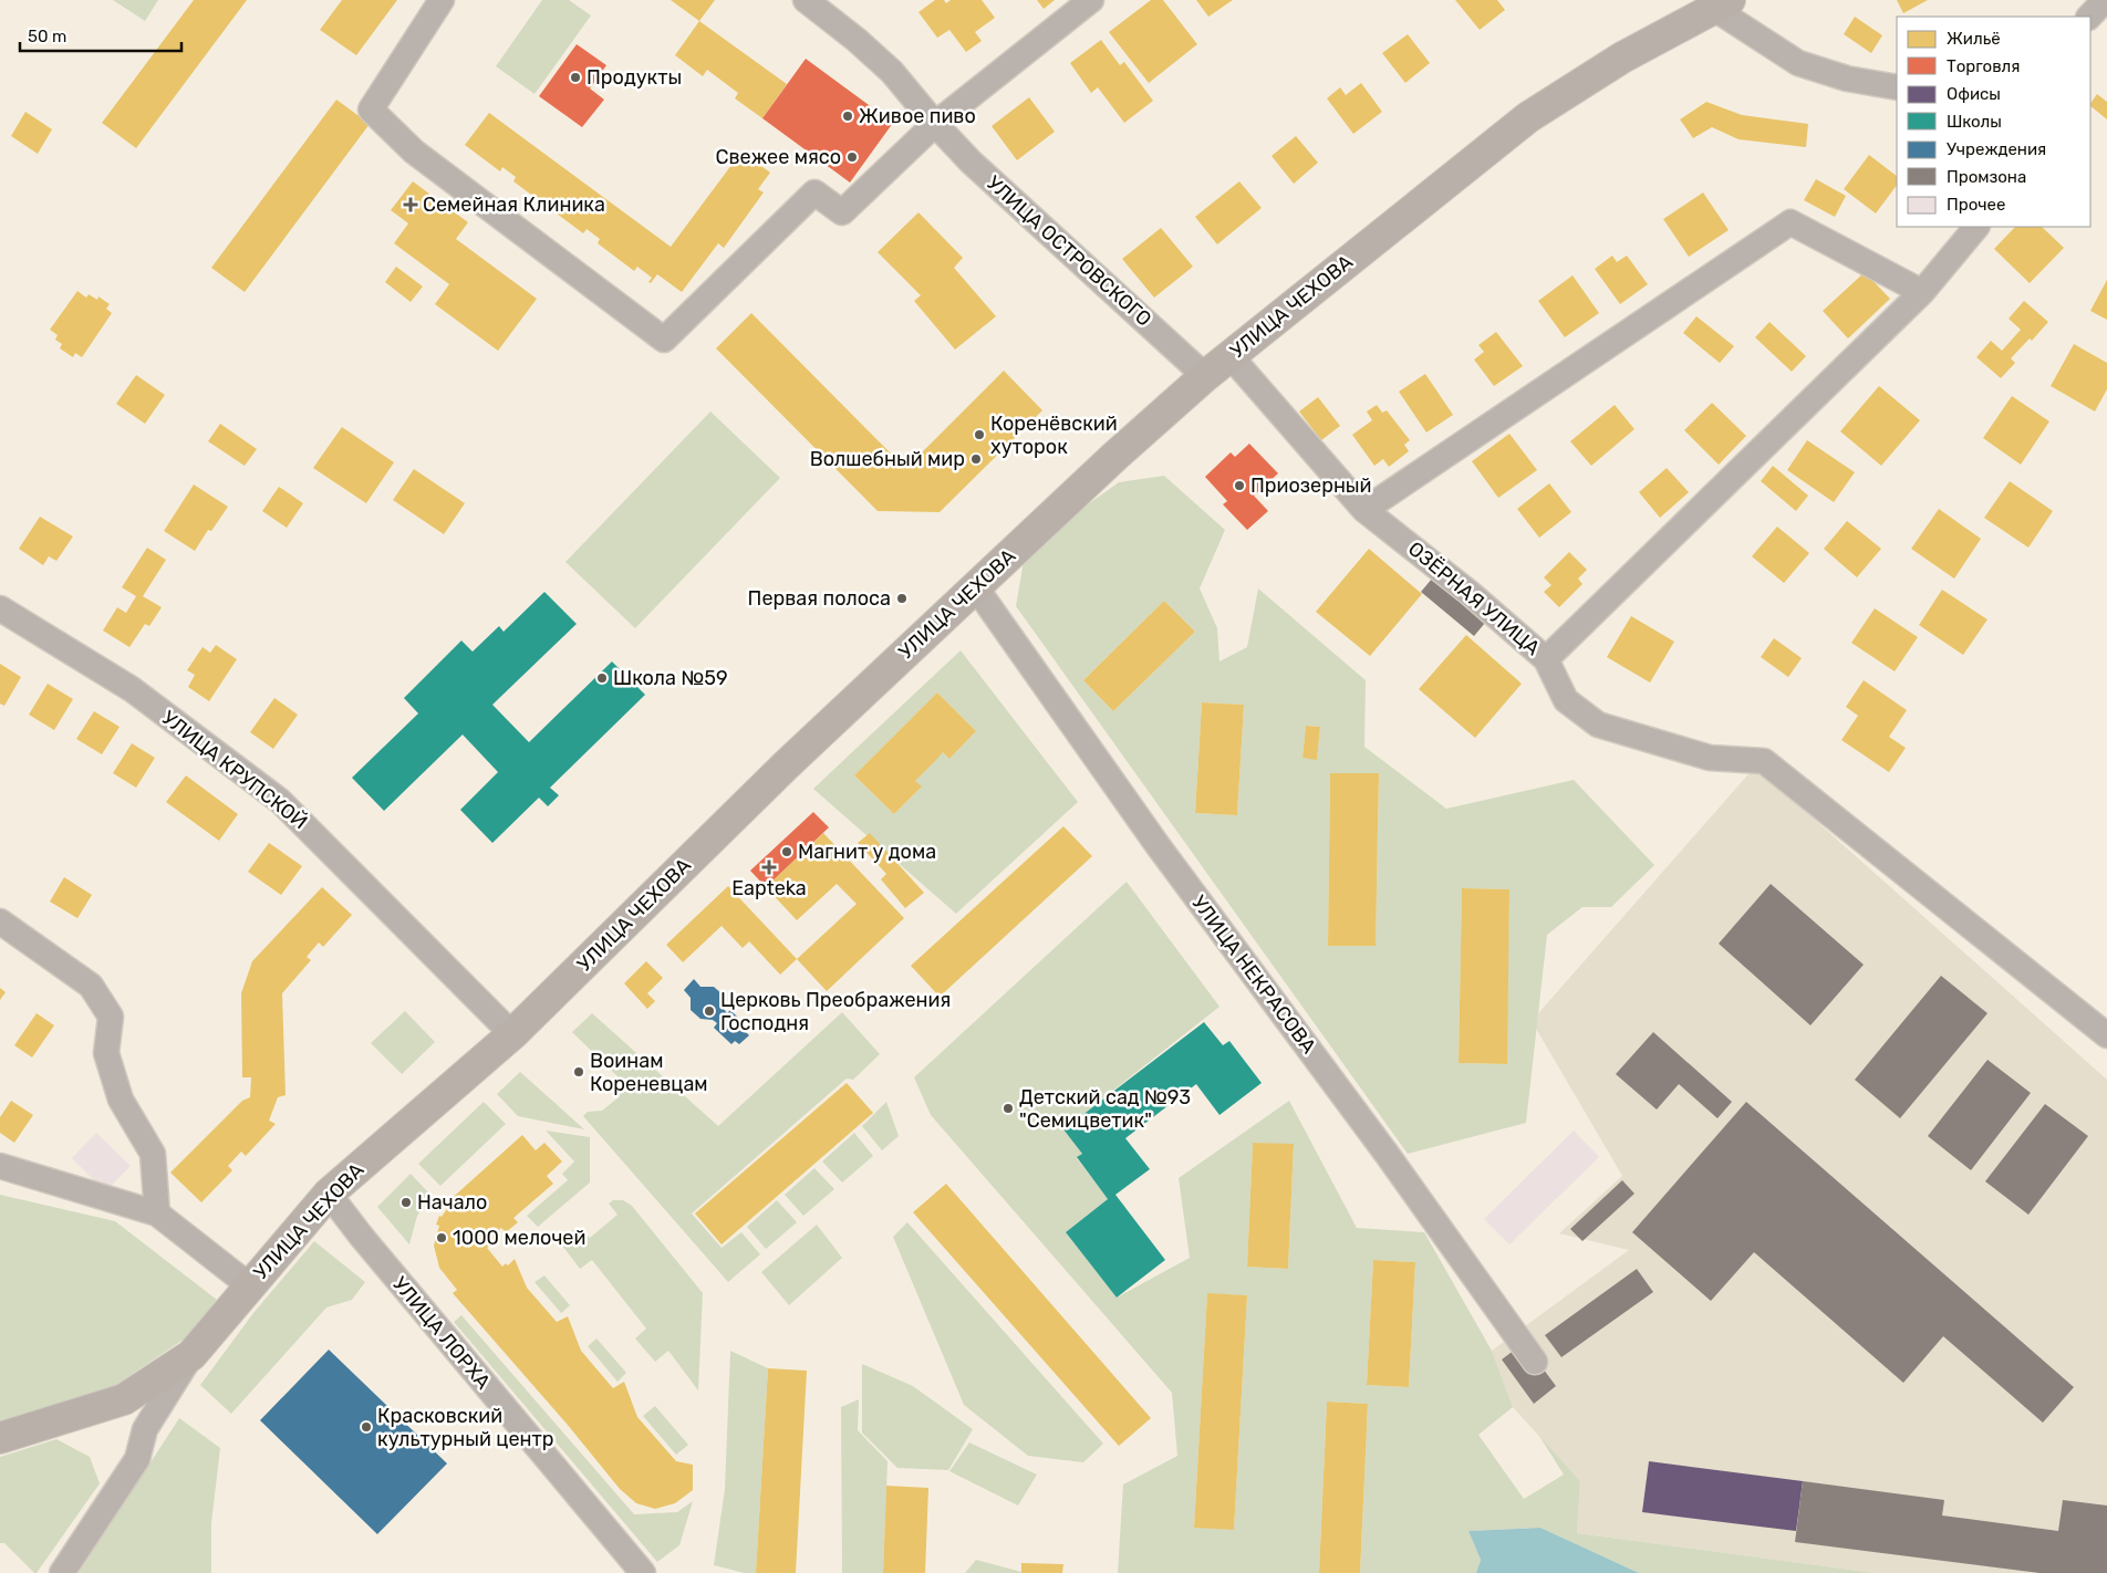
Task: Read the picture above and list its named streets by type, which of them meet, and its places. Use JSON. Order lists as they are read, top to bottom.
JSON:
{
  "streets": {
    "main road": ["УЛИЦА ЧЕХОВА"],
    "street": [
      "УЛИЦА ОСТРОВСКОГО",
      "ОЗЁРНАЯ УЛИЦА",
      "УЛИЦА КРУПСКОЙ",
      "УЛИЦА НЕКРАСОВА",
      "УЛИЦА ЛОРХА"
    ]
  },
  "crossings": [
    ["УЛИЦА ОСТРОВСКОГО", "УЛИЦА ЧЕХОВА"],
    ["УЛИЦА ЧЕХОВА", "ОЗЁРНАЯ УЛИЦА"],
    ["УЛИЦА ЧЕХОВА", "УЛИЦА КРУПСКОЙ"],
    ["УЛИЦА ЧЕХОВА", "УЛИЦА НЕКРАСОВА"],
    ["УЛИЦА ЧЕХОВА", "УЛИЦА ЛОРХА"]
  ],
  "places": {
    "other": [
      "Продукты",
      "Живое пиво",
      "Свежее мясо",
      "Коренёвский хуторок",
      "Волшебный мир",
      "Приозерный",
      "Первая полоса",
      "Школа №59",
      "Магнит у дома",
      "Церковь Преображения Господня",
      "Воинам Кореневцам",
      "Детский сад №93 \"Семицветик\"",
      "Начало",
      "1000 мелочей",
      "Красковский культурный центр"
    ],
    "health": ["Семейная Клиника", "Eapteka"]
  },
  "legend": [
    "Жильё",
    "Торговля",
    "Офисы",
    "Школы",
    "Учреждения",
    "Промзона",
    "Прочее"
  ],
  "scale_bar": "50 m"
}
